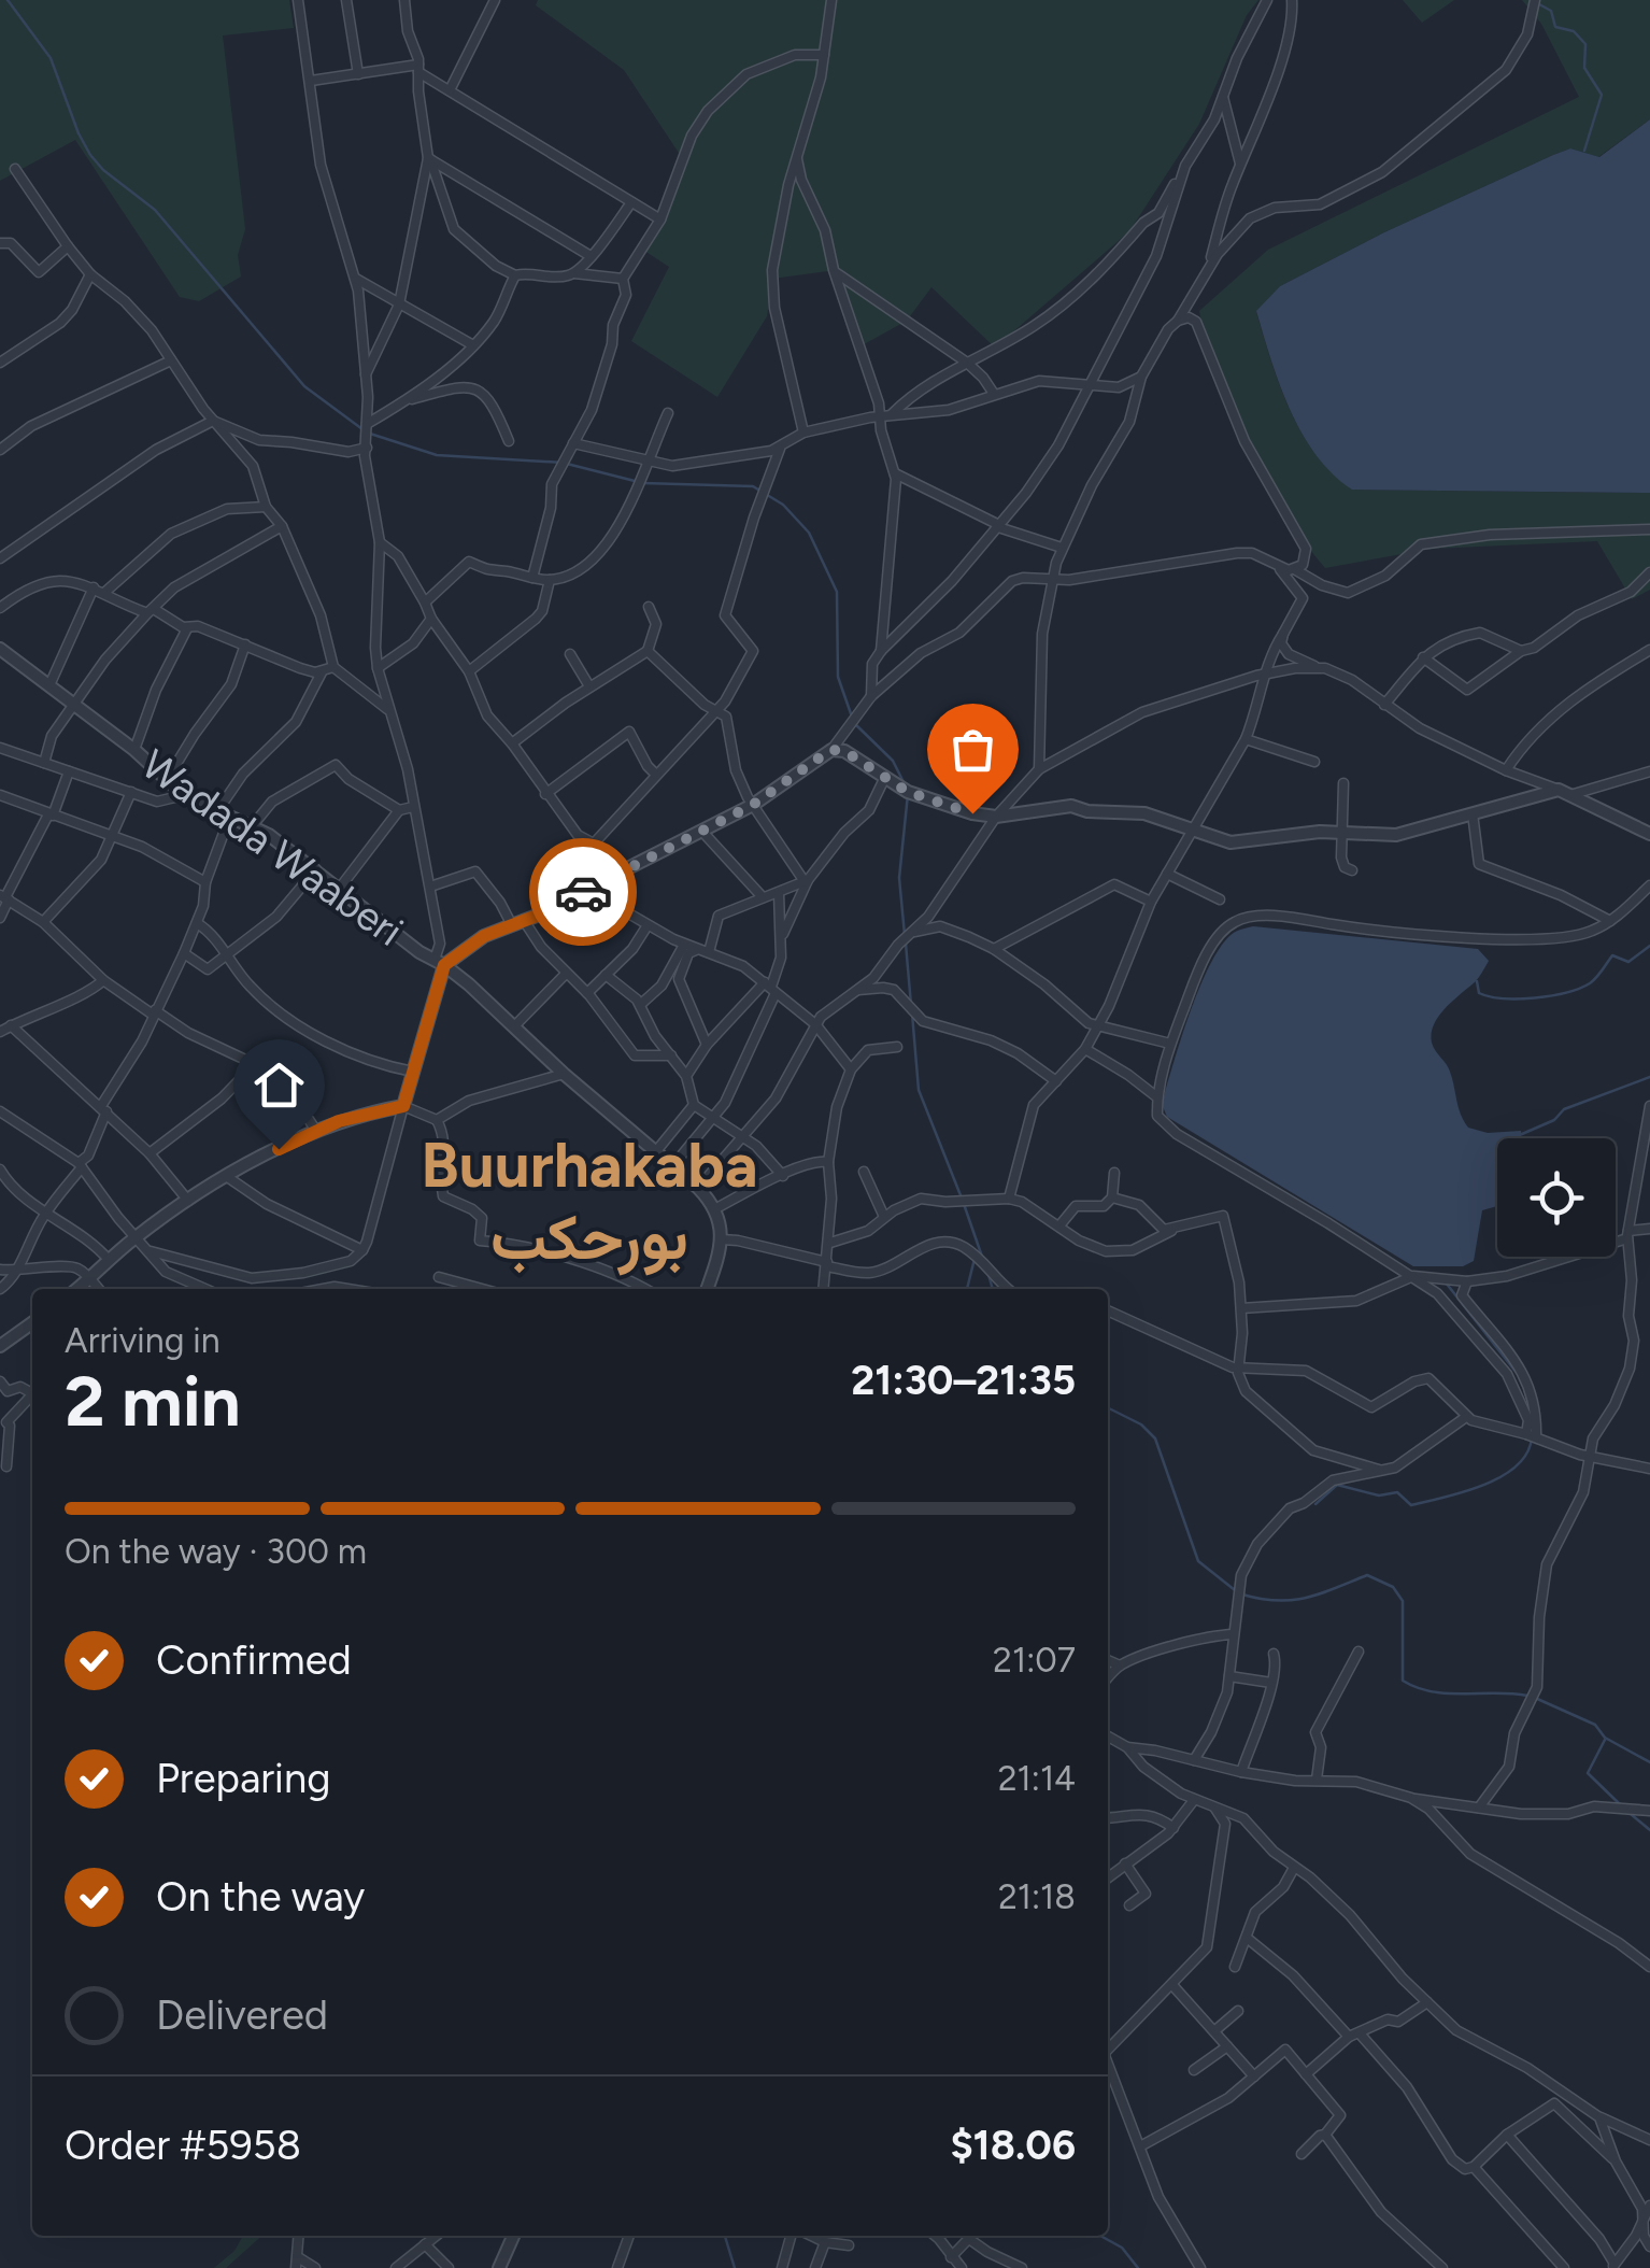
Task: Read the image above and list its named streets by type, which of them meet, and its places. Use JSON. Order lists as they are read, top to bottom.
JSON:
{
  "streets": {
    "street": ["Wadada Waaberi"]
  },
  "districts": ["Buurhakaba بورحكب"],
  "page": {
    "heading": ["2 min", "Arriving in", "21:30–21:35"],
    "panel": ["Order #5958", "$18.06"],
    "bar": "On the way · 300 m",
    "list": [
      ["Confirmed", "21:07"],
      ["Preparing", "21:14"],
      ["On the way", "21:18"],
      "Delivered"
    ]
  }
}
